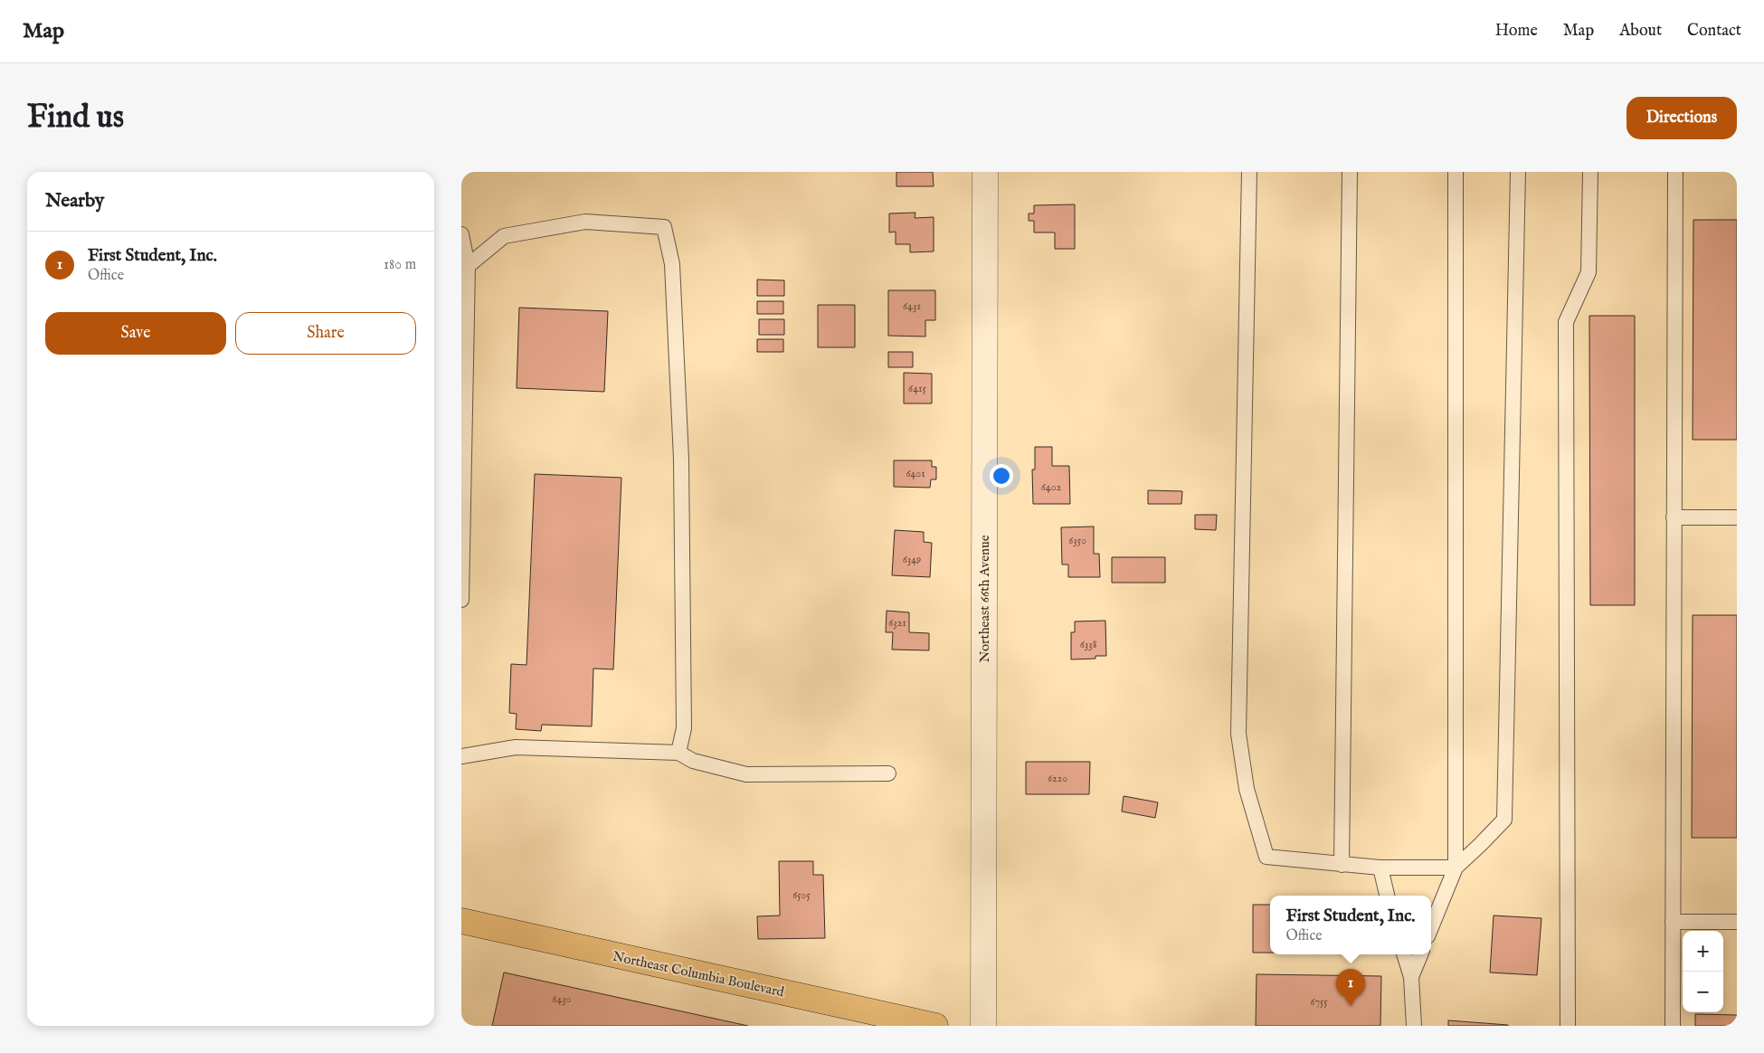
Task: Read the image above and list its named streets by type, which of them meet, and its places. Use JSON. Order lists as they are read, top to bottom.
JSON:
{
  "streets": {
    "main road": ["Northeast Columbia Boulevard"],
    "street": ["Northeast 66th Avenue"]
  },
  "house_numbers": [
    "6431",
    "6415",
    "6401",
    "6402",
    "6350",
    "6349",
    "6321",
    "6338",
    "6220",
    "6505",
    "6430",
    "6755"
  ],
  "page": {
    "header": "Map",
    "nav": [
      "Home",
      "Map",
      "About",
      "Contact"
    ],
    "buttons": [
      "Directions",
      ["Save", "Share"]
    ],
    "title": "Find us",
    "heading": "Nearby",
    "list": [
      {
        "mark": "1",
        "name": "First Student, Inc.",
        "note": "Office",
        "value": "180 m"
      }
    ],
    "popup": ["First Student, Inc.", "Office"],
    "map_buttons": ["+", "−"],
    "pins": "1"
  }
}
